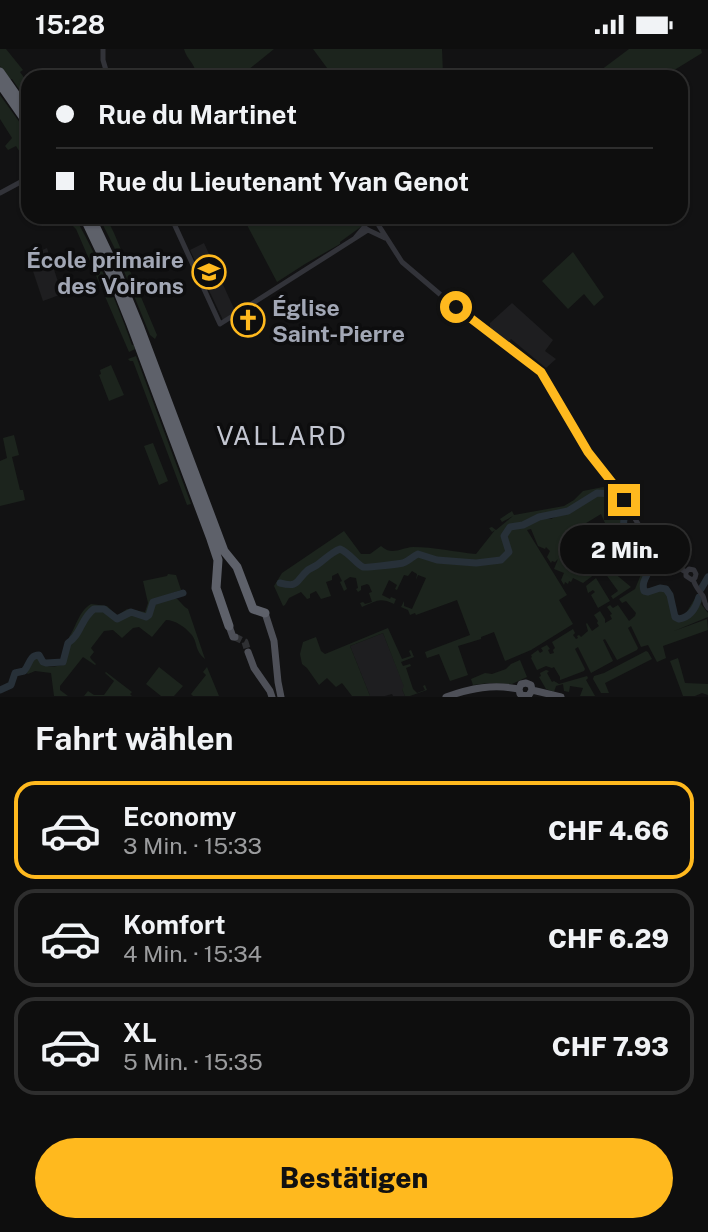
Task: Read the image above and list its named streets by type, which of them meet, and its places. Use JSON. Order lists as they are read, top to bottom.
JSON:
{
  "districts": ["VALLARD"],
  "places": {
    "school or university": ["École primaire des Voirons"],
    "church": ["Église Saint-Pierre"]
  },
  "page": {
    "status": "15:28",
    "banner": ["Rue du Martinet", "Rue du Lieutenant Yvan Genot"],
    "bubble": "2 Min.",
    "heading": "Fahrt wählen",
    "list": [
      {
        "name": "Economy",
        "note": "3 Min. · 15:33",
        "value": "CHF 4.66"
      },
      {
        "name": "Komfort",
        "note": "4 Min. · 15:34",
        "value": "CHF 6.29"
      },
      {
        "name": "XL",
        "note": "5 Min. · 15:35",
        "value": "CHF 7.93"
      }
    ],
    "buttons": "Bestätigen"
  }
}
